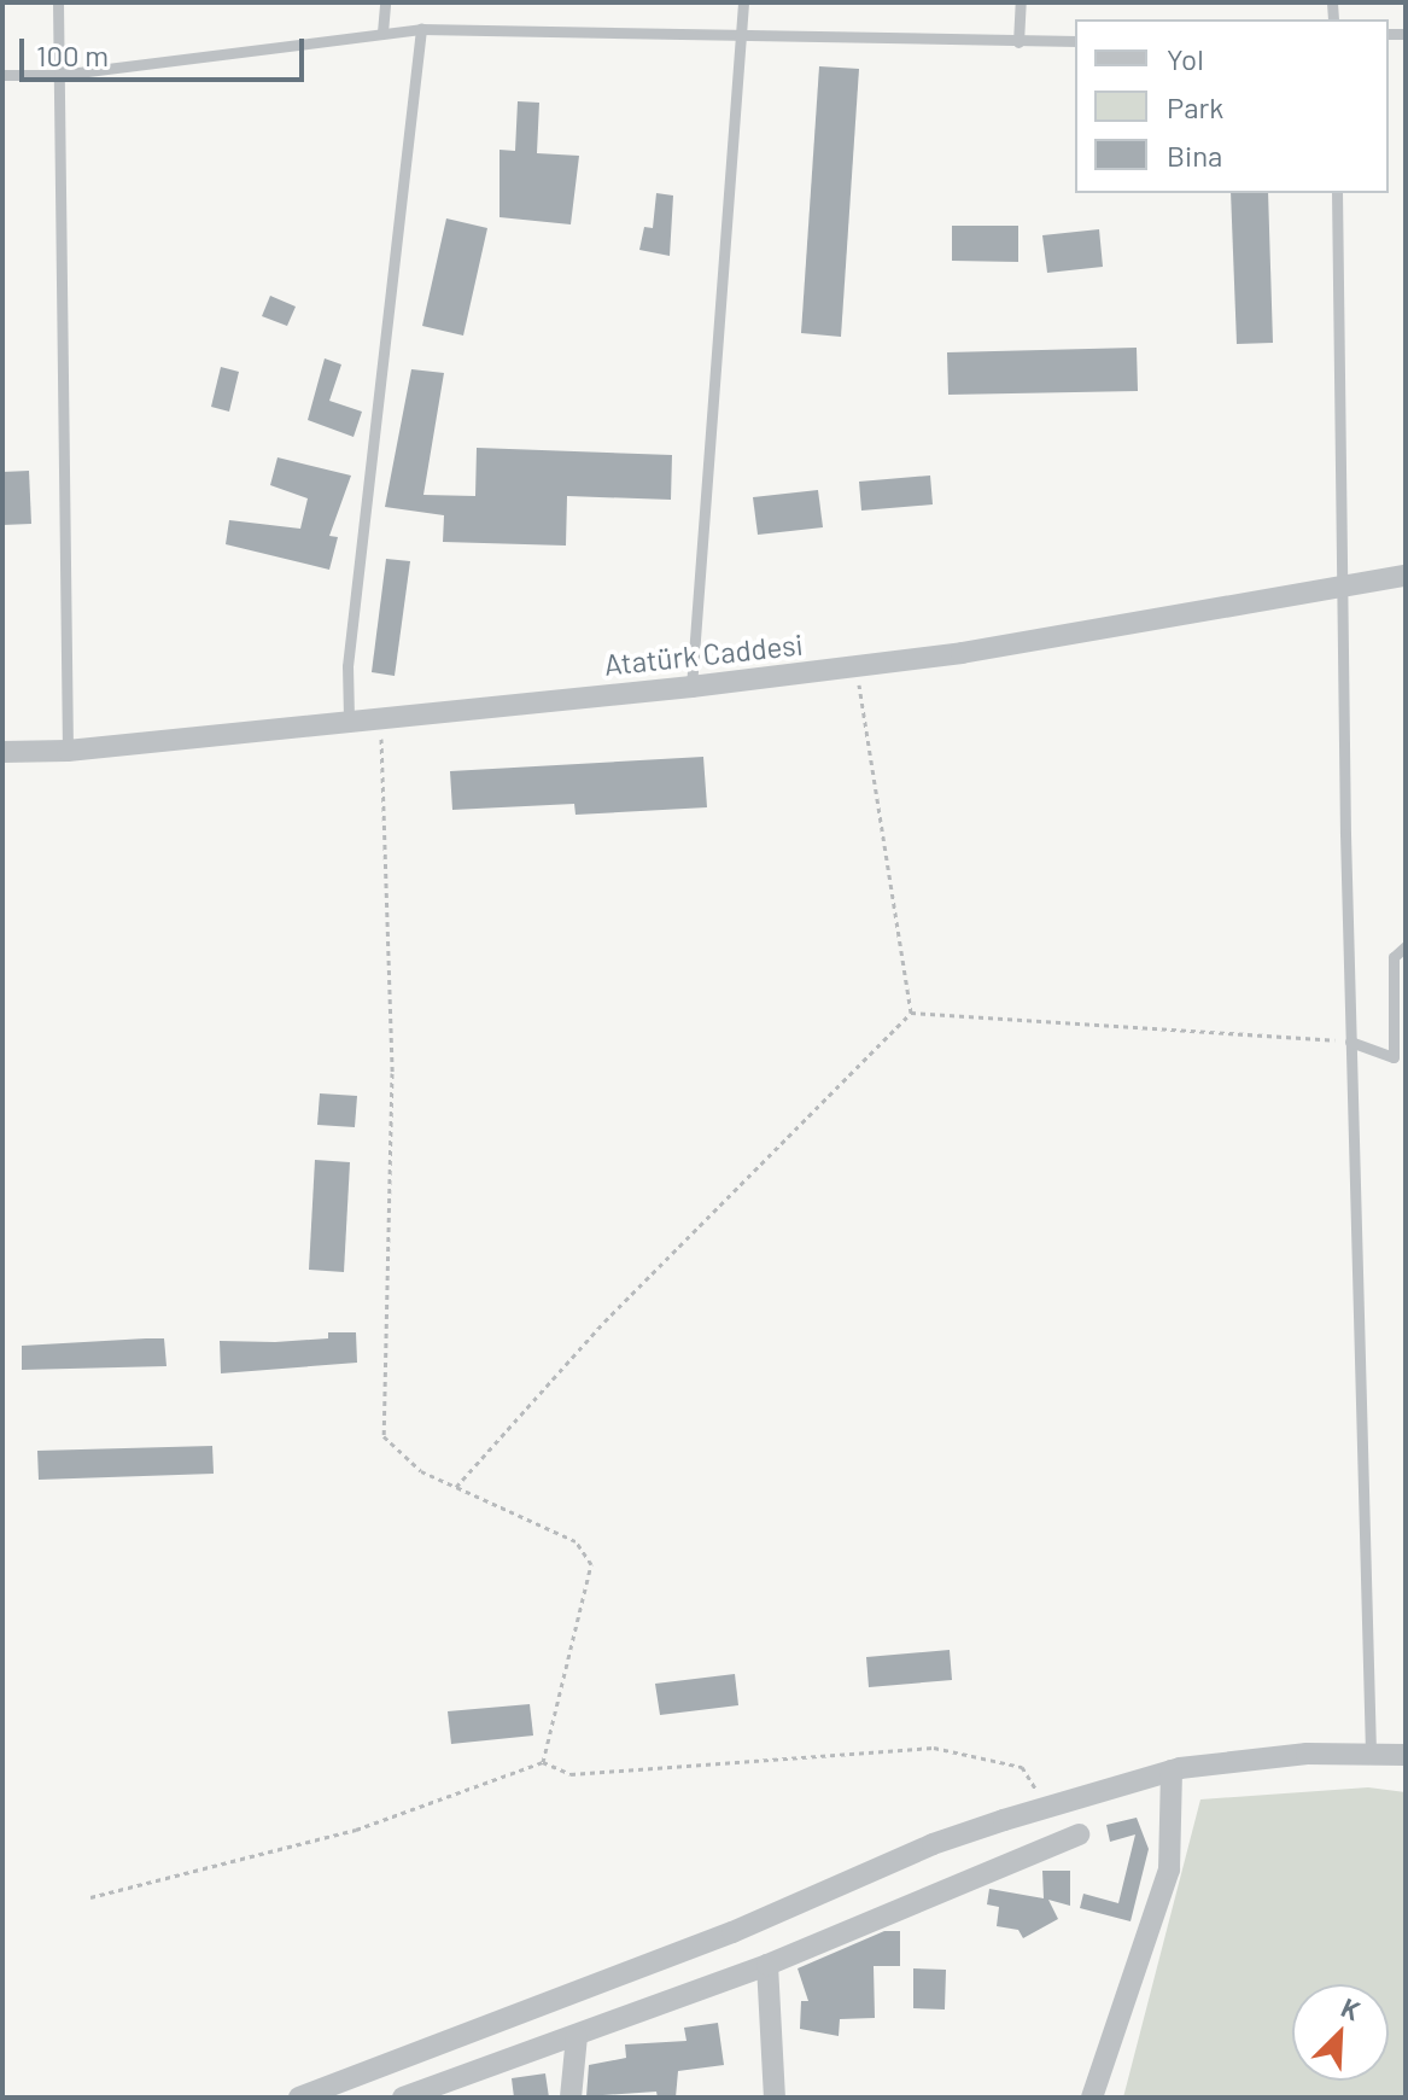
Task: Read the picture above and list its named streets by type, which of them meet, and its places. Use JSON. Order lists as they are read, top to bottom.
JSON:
{
  "streets": {
    "street": ["Atatürk Caddesi"]
  },
  "legend": ["Yol", "Park", "Bina"],
  "scale_bar": "100 m",
  "north": "top right"
}
